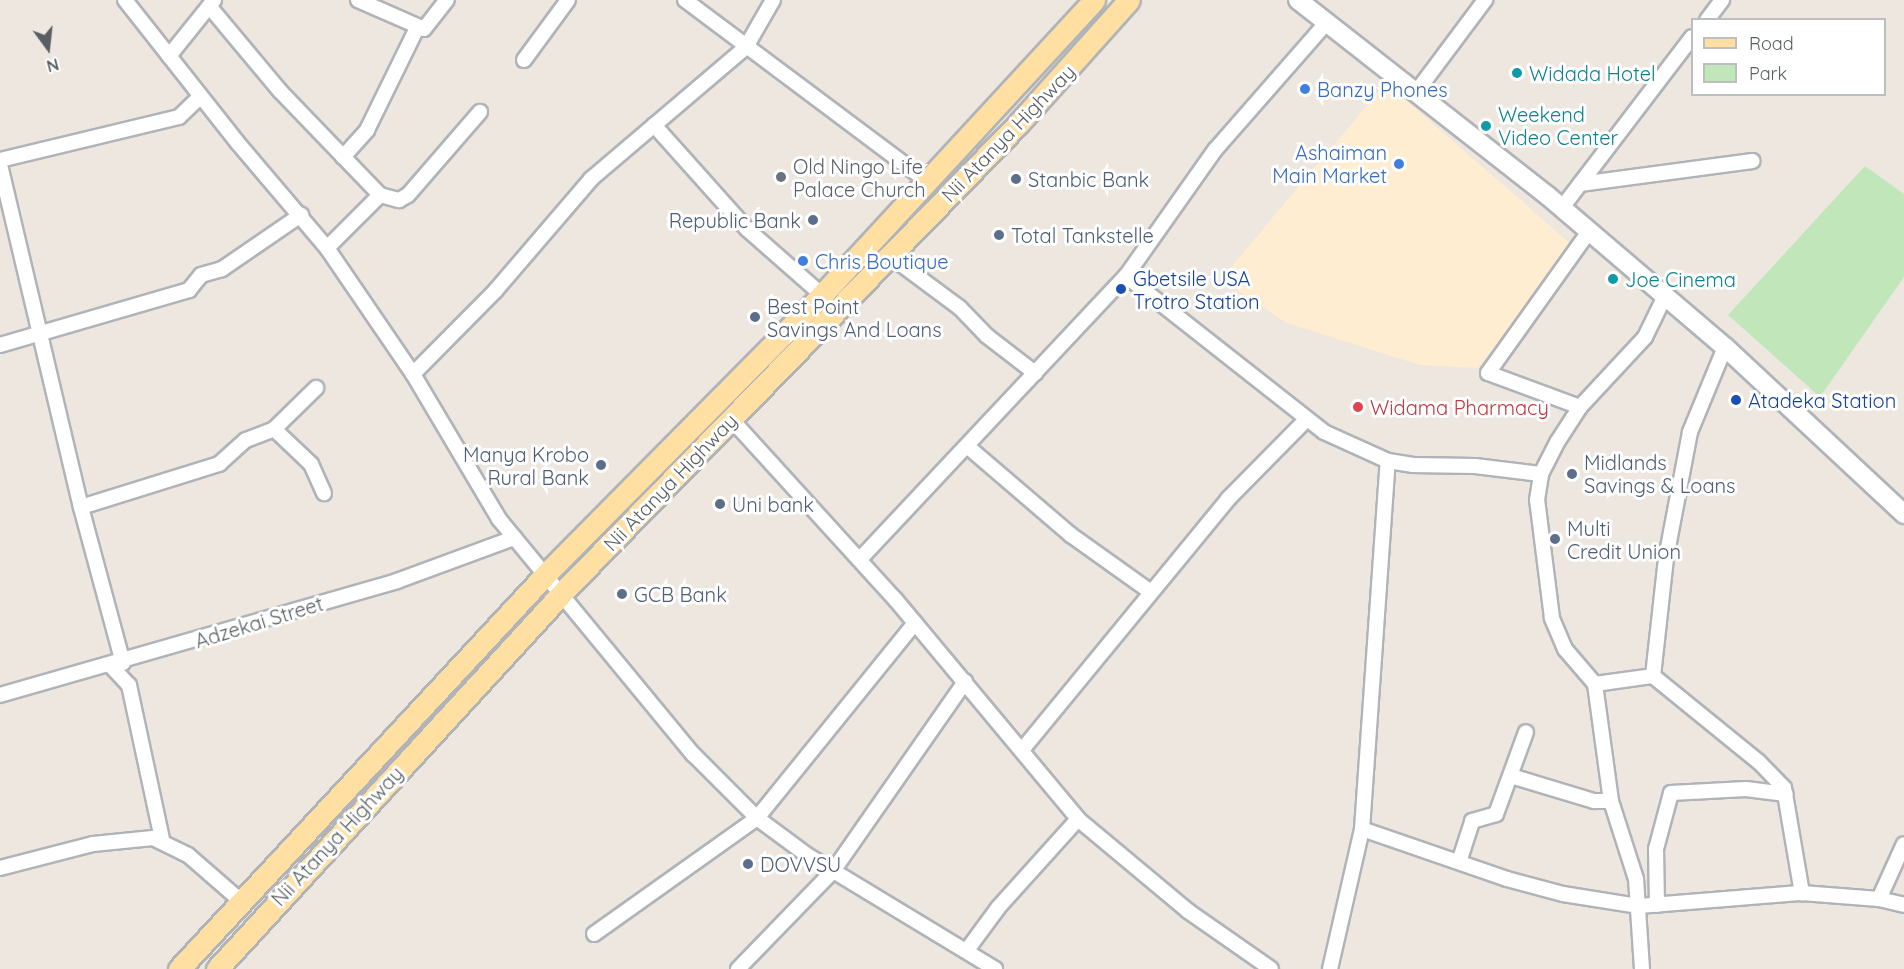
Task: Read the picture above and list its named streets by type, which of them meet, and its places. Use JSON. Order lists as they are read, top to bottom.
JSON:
{
  "streets": {
    "main road": ["Nii Atanya Highway"],
    "street": ["Adzekai Street"]
  },
  "places": [
    "Widada Hotel",
    "Banzy Phones",
    "Weekend Video Center",
    "Ashaiman Main Market",
    "Old Ningo Life Palace Church",
    "Stanbic Bank",
    "Republic Bank",
    "Total Tankstelle",
    "Chris Boutique",
    "Joe Cinema",
    "Gbetsile USA Trotro Station",
    "Best Point Savings And Loans",
    "Atadeka Station",
    "Widama Pharmacy",
    "Manya Krobo Rural Bank",
    "Midlands Savings & Loans",
    "Uni bank",
    "Multi Credit Union",
    "GCB Bank",
    "DOVVSU"
  ],
  "legend": ["Road", "Park"],
  "north": "bottom"
}
